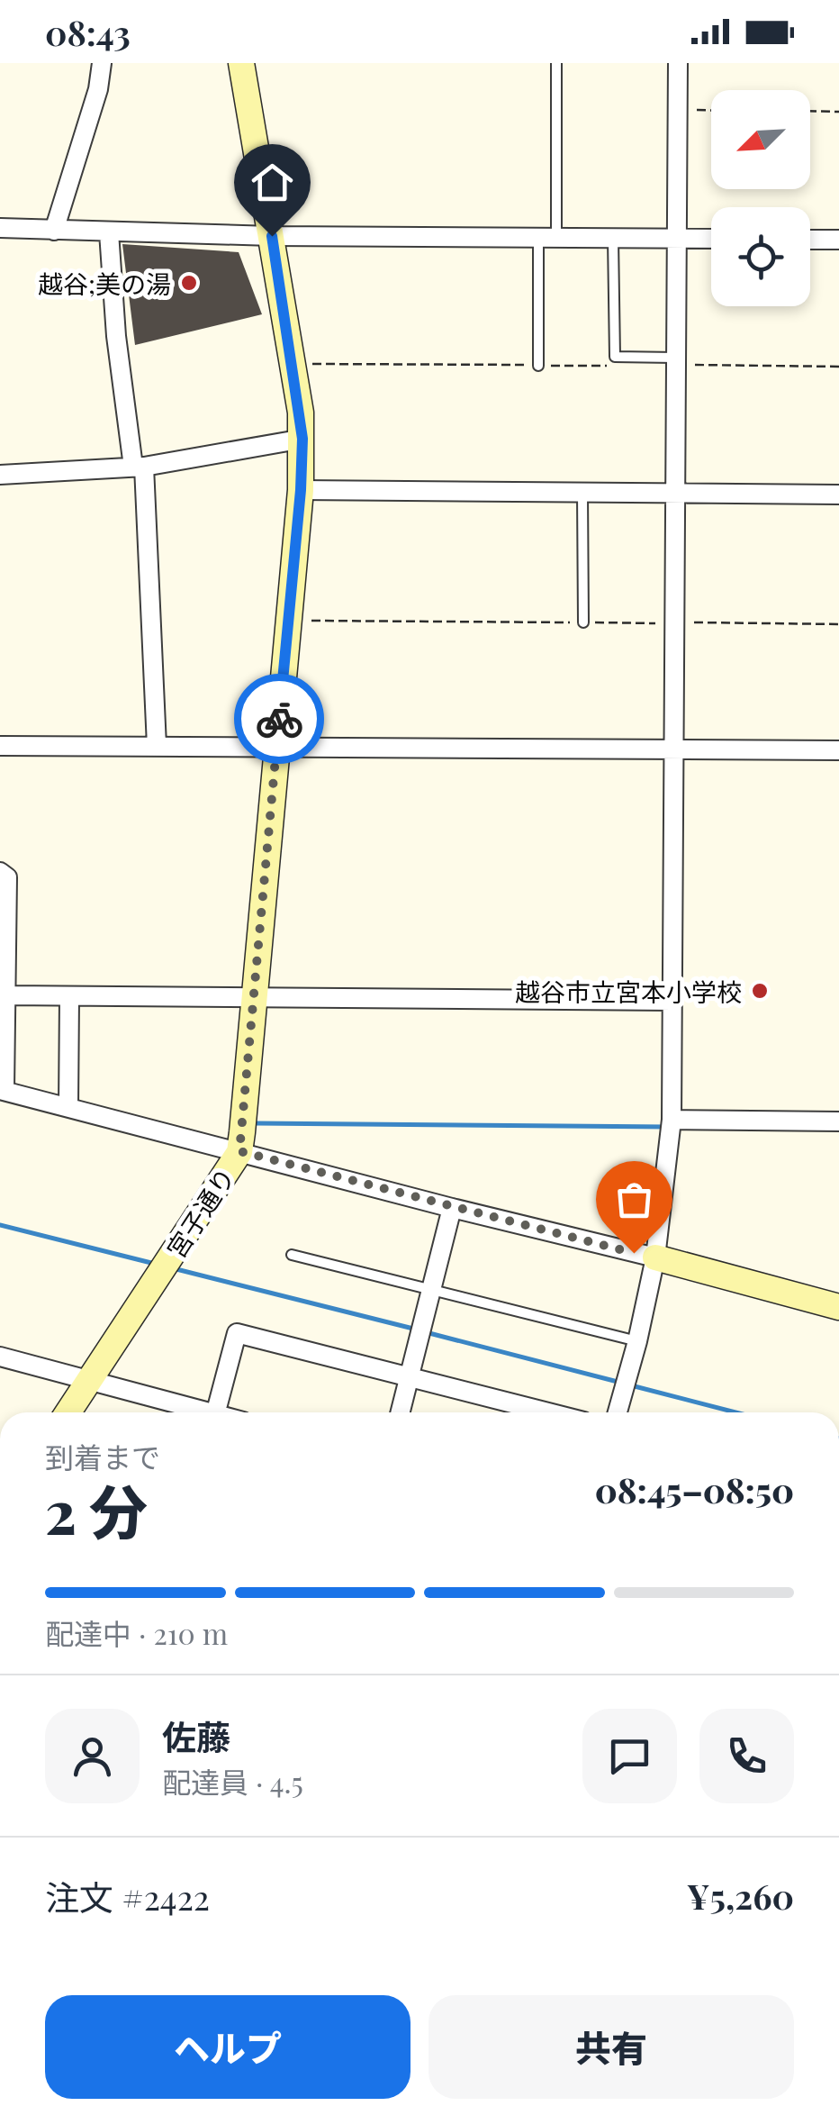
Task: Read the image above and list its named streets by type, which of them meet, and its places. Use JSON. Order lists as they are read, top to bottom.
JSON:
{
  "streets": {
    "street": ["宮子通り"]
  },
  "places": ["越谷;美の湯", "越谷市立宮本小学校"],
  "north": "bottom left",
  "page": {
    "status": "08:43",
    "heading": ["2 分", "到着まで", "08:45–08:50"],
    "panel": [
      "佐藤",
      "配達員 · 4.5",
      "注文 #2422",
      "¥5,260"
    ],
    "bar": "配達中 · 210 m",
    "buttons": ["ヘルプ", "共有"]
  }
}
